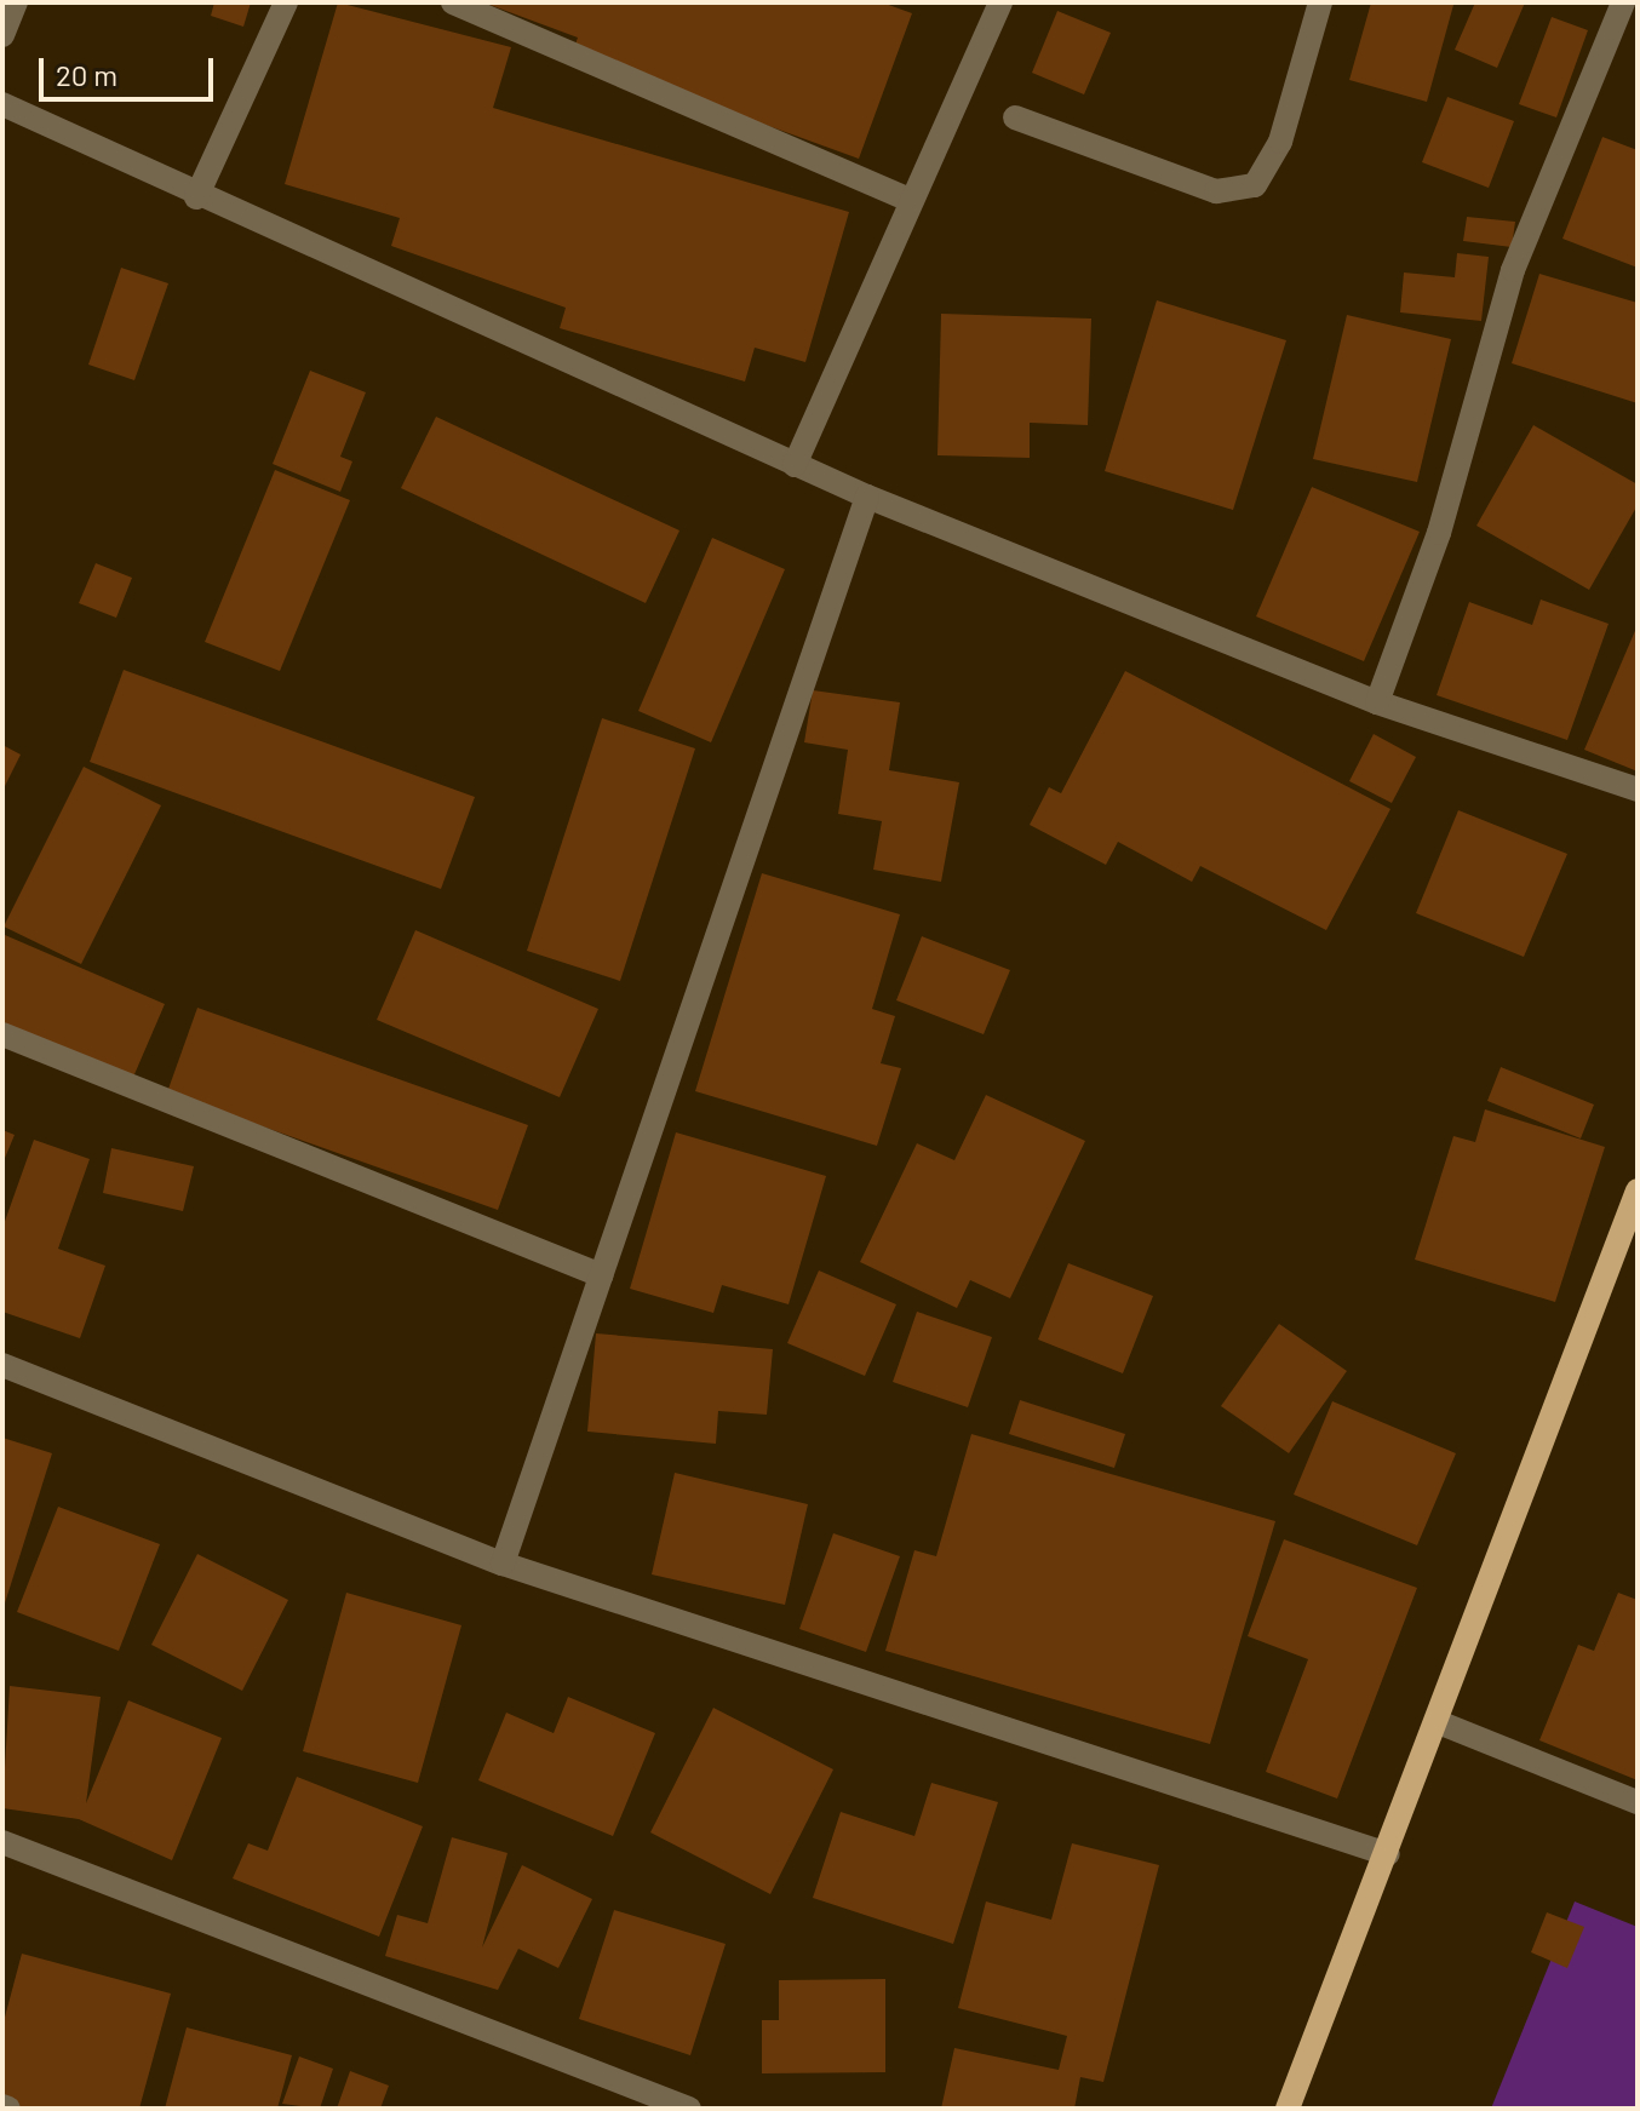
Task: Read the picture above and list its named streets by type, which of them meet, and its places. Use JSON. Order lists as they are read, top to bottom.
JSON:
{
  "scale_bar": "20 m"
}
